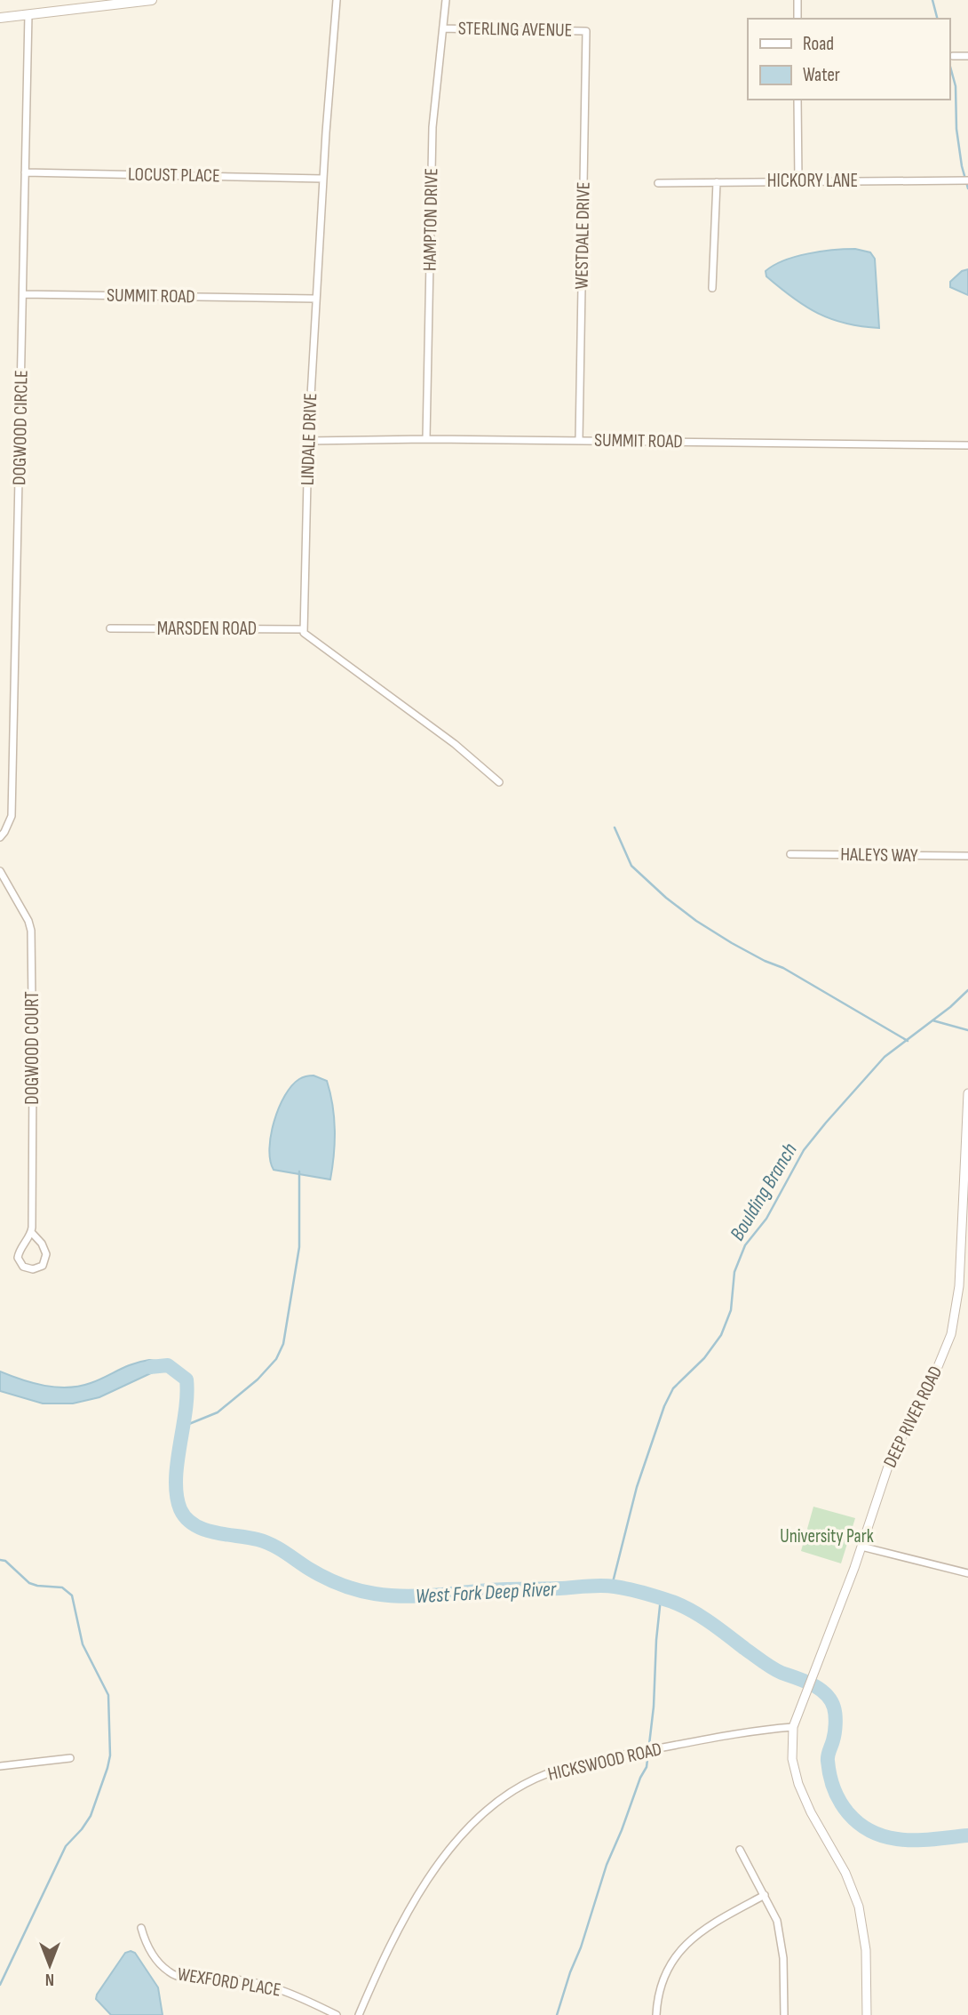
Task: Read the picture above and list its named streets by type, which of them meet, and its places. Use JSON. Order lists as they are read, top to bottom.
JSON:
{
  "streets": {
    "street": [
      "STERLING AVENUE",
      "LOCUST PLACE",
      "HICKORY LANE",
      "HAMPTON DRIVE",
      "WESTDALE DRIVE",
      "SUMMIT ROAD",
      "DOGWOOD CIRCLE",
      "LINDALE DRIVE",
      "MARSDEN ROAD",
      "HALEYS WAY",
      "DOGWOOD COURT",
      "DEEP RIVER ROAD",
      "HICKSWOOD ROAD",
      "WEXFORD PLACE"
    ]
  },
  "crossings": [
    ["STERLING AVENUE", "HAMPTON DRIVE"],
    ["STERLING AVENUE", "WESTDALE DRIVE"],
    ["LOCUST PLACE", "DOGWOOD CIRCLE"],
    ["LOCUST PLACE", "LINDALE DRIVE"],
    ["HAMPTON DRIVE", "SUMMIT ROAD"],
    ["WESTDALE DRIVE", "SUMMIT ROAD"],
    ["SUMMIT ROAD", "DOGWOOD CIRCLE"],
    ["SUMMIT ROAD", "LINDALE DRIVE"],
    ["LINDALE DRIVE", "MARSDEN ROAD"],
    ["DEEP RIVER ROAD", "HICKSWOOD ROAD"]
  ],
  "water": ["Boulding Branch", "West Fork Deep River"],
  "parks": ["University Park"],
  "legend": ["Road", "Water"],
  "north": "bottom"
}
